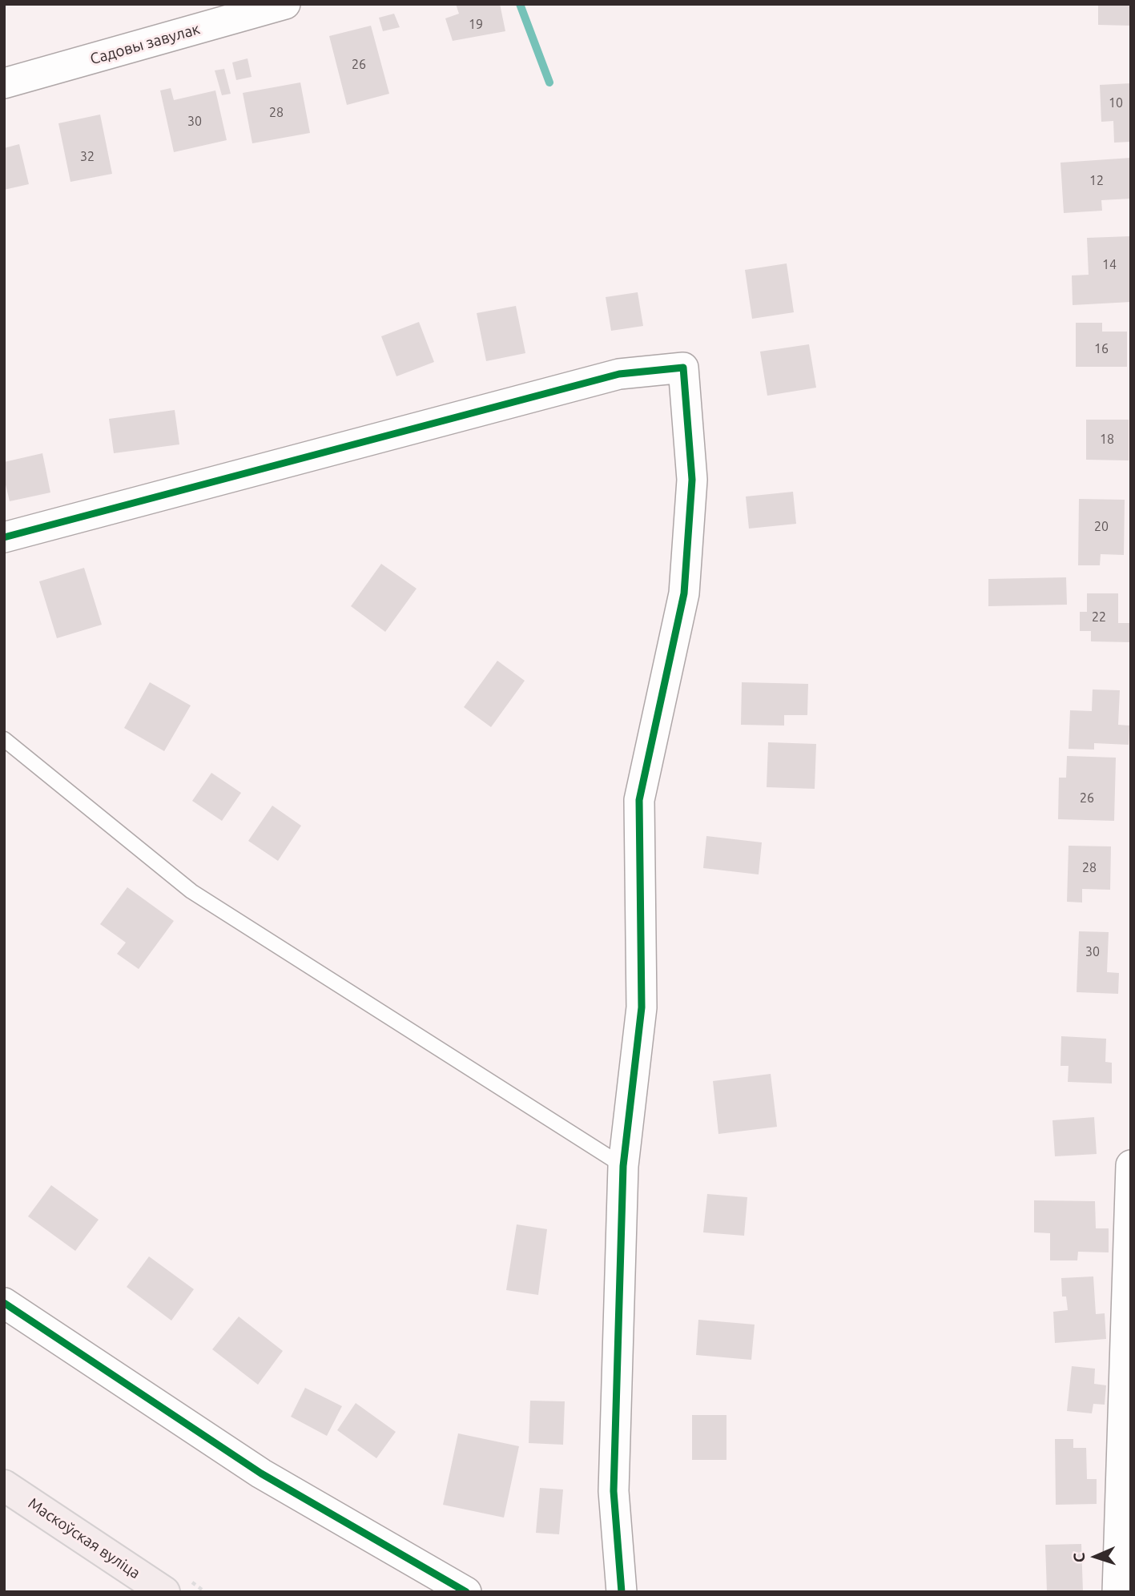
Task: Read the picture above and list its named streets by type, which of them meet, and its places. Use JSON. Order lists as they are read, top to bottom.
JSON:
{
  "streets": {
    "main road": ["Маскоўская вуліца"],
    "street": ["Садовы завулак"]
  },
  "house_numbers": [
    "19",
    "26",
    "10",
    "28",
    "30",
    "32",
    "12",
    "14",
    "16",
    "18",
    "20",
    "22",
    "26",
    "28",
    "30"
  ],
  "north": "left"
}
